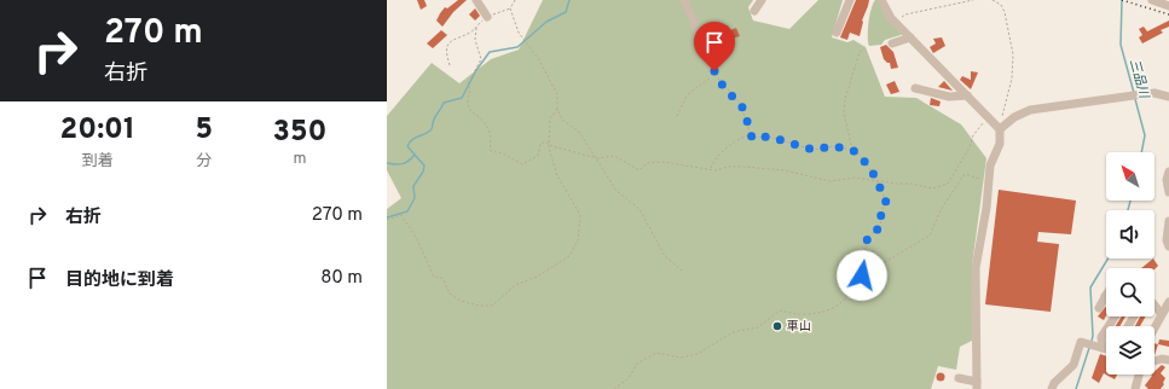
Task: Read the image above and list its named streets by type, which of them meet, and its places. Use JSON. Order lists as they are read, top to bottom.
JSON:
{
  "water": ["三品川"],
  "places": ["車山"],
  "north": "top left",
  "page": {
    "turn": ["270 m", "右折"],
    "eta": [
      "20:01",
      "到着",
      "5",
      "分",
      "350",
      "m"
    ],
    "list": [
      {
        "name": "右折",
        "value": "270 m"
      },
      {
        "name": "目的地に到着",
        "value": "80 m"
      }
    ]
  }
}
